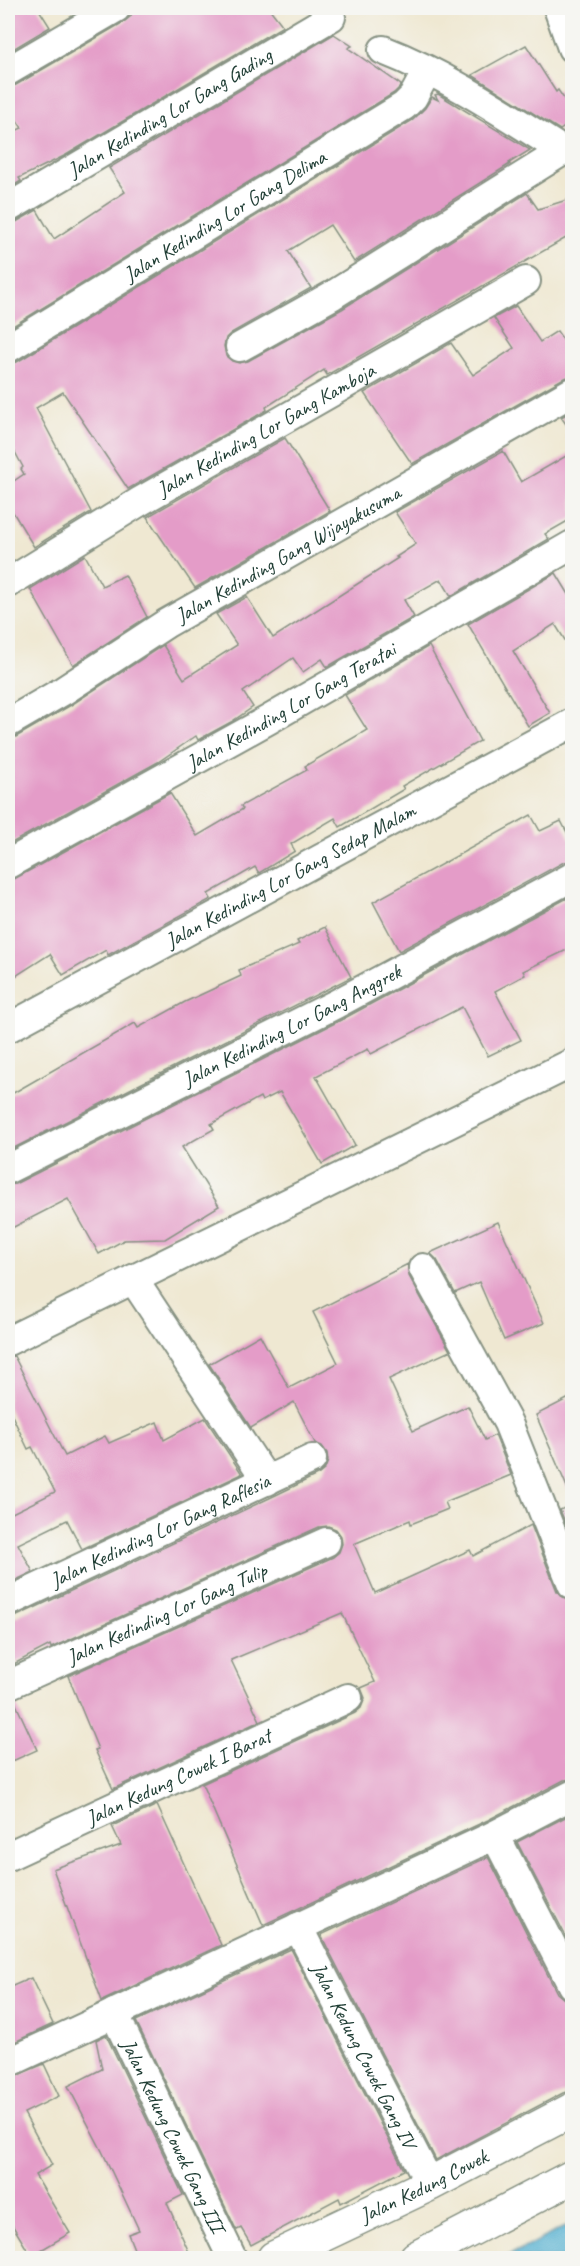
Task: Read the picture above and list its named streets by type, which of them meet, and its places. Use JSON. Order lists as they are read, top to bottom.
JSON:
{
  "streets": {
    "main road": ["Jalan Kedung Cowek"],
    "street": [
      "Jalan Kedinding Lor Gang Gading",
      "Jalan Kedinding Lor Gang Delima",
      "Jalan Kedinding Lor Gang Kamboja",
      "Jalan Kedinding Gang Wijayakusuma",
      "Jalan Kedinding Lor Gang Teratai",
      "Jalan Kedinding Lor Gang Sedap Malam",
      "Jalan Kedinding Lor Gang Anggrek",
      "Jalan Kedinding Lor Gang Raflesia",
      "Jalan Kedinding Lor Gang Tulip",
      "Jalan Kedung Cowek I Barat",
      "Jalan Kedung Cowek Gang IV",
      "Jalan Kedung Cowek Gang III"
    ]
  },
  "crossings": [
    ["Jalan Kedung Cowek Gang IV", "Jalan Kedung Cowek"]
  ]
}
